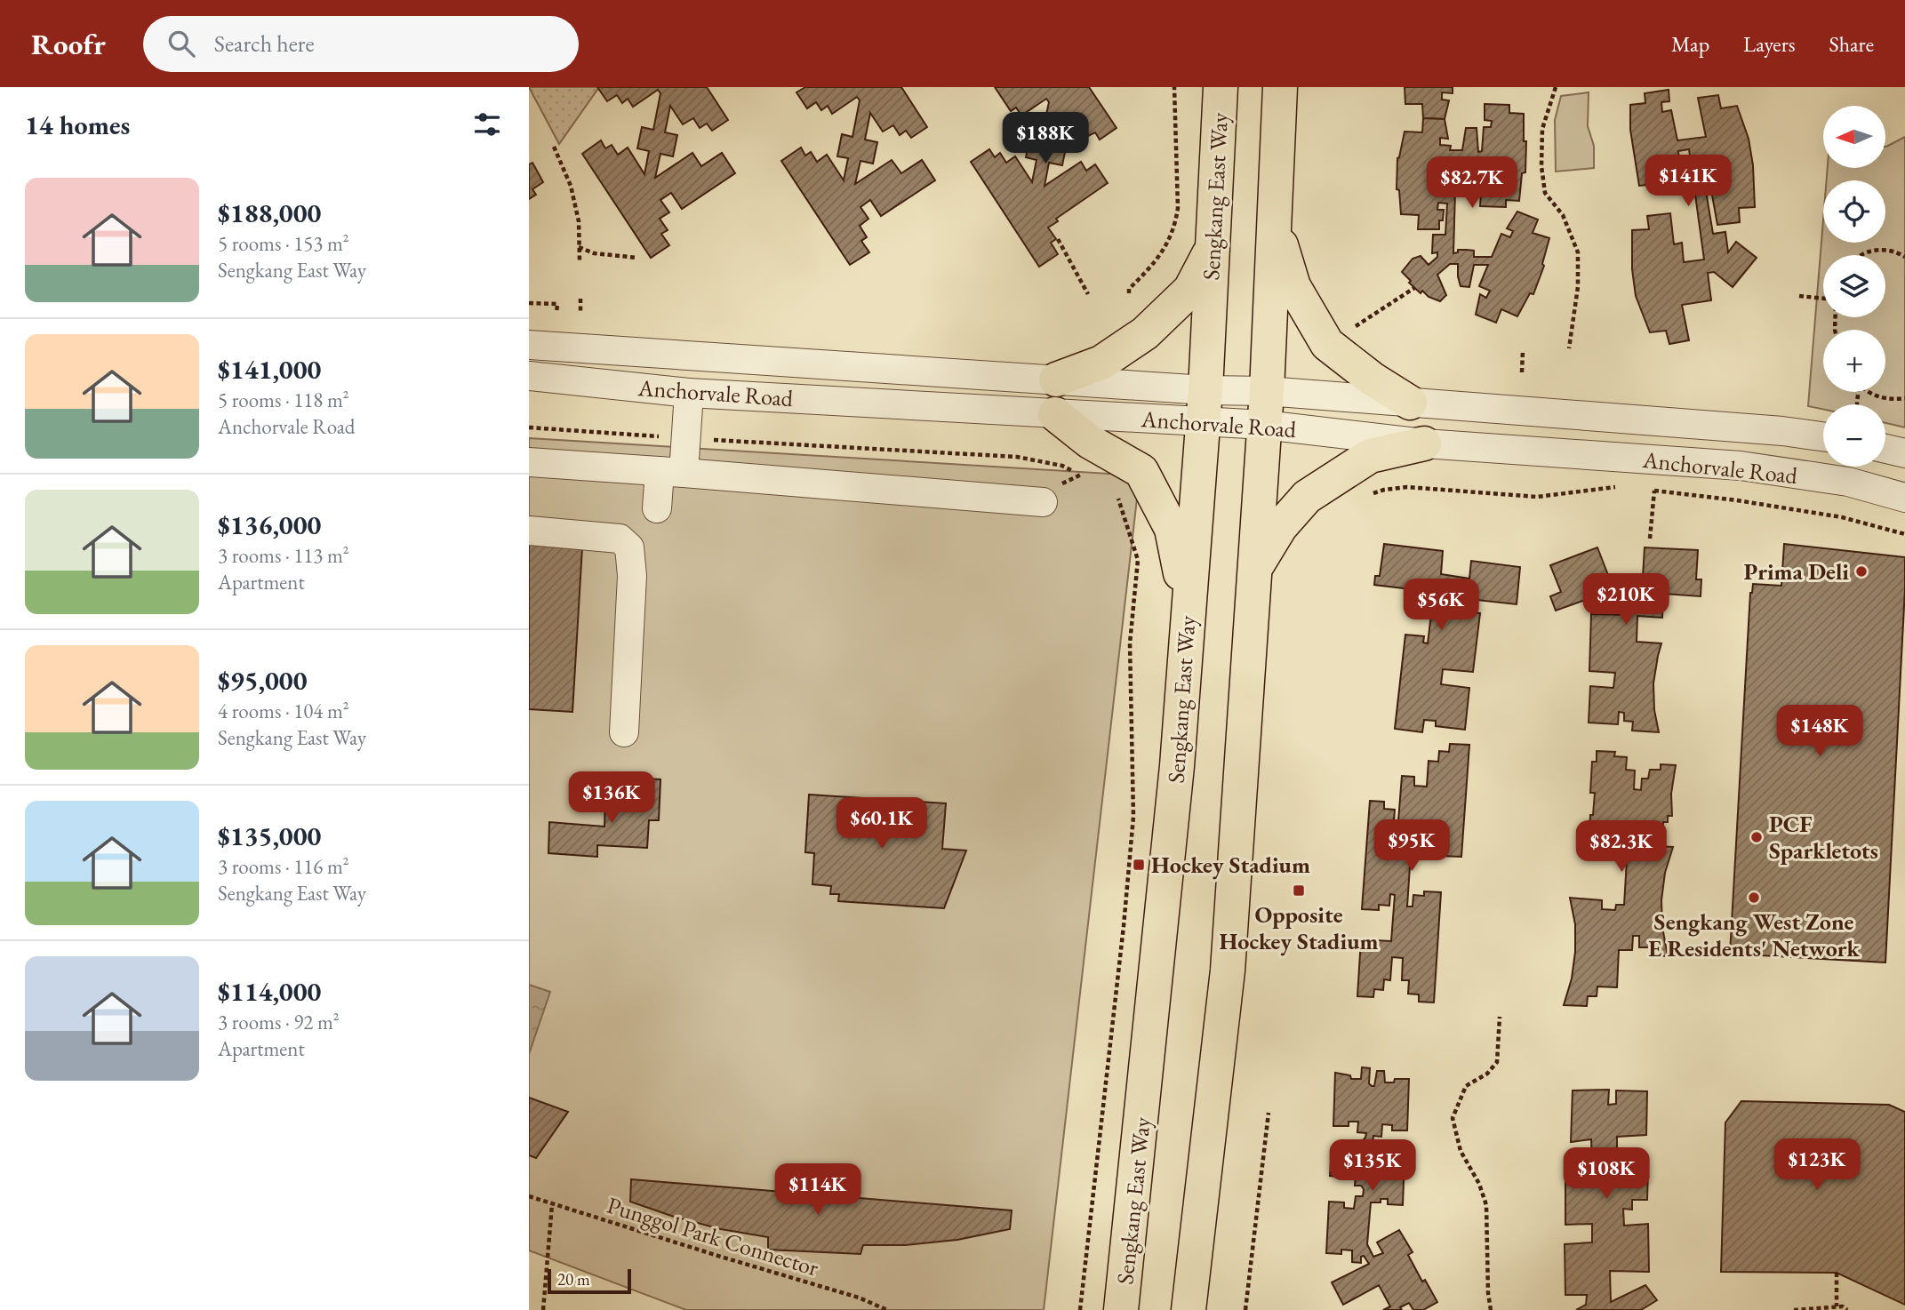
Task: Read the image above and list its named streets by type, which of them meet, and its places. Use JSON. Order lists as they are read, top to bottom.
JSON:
{
  "streets": {
    "main road": ["Sengkang East Way"],
    "street": ["Anchorvale Road"],
    "path": ["Punggol Park Connector"]
  },
  "crossings": [
    ["Sengkang East Way", "Anchorvale Road"]
  ],
  "places": {
    "other": ["Prima Deli", "PCF Sparkletots", "Sengkang West Zone E Residents' Network"],
    "transit": ["Hockey Stadium", "Opposite Hockey Stadium"]
  },
  "scale_bar": "20 m",
  "north": "left",
  "page": {
    "header": "Roofr",
    "search": "Search here",
    "nav": ["Map", "Layers", "Share"],
    "heading": "14 homes",
    "map_buttons": ["+", "−"],
    "price": [
      "$188K",
      "$141K",
      "$82.7K",
      "$210K",
      "$56K",
      "$148K",
      "$136K",
      "$60.1K",
      "$95K",
      "$82.3K",
      "$123K",
      "$135K",
      "$108K",
      "$114K"
    ],
    "list": [
      {
        "name": "$188,000",
        "note": "5 rooms · 153 m² · Sengkang East Way"
      },
      {
        "name": "$141,000",
        "note": "5 rooms · 118 m² · Anchorvale Road"
      },
      {
        "name": "$136,000",
        "note": "3 rooms · 113 m² · Apartment"
      },
      {
        "name": "$95,000",
        "note": "4 rooms · 104 m² · Sengkang East Way"
      },
      {
        "name": "$135,000",
        "note": "3 rooms · 116 m² · Sengkang East Way"
      },
      {
        "name": "$114,000",
        "note": "3 rooms · 92 m² · Apartment"
      }
    ],
    "scale": "20 m"
  }
}
